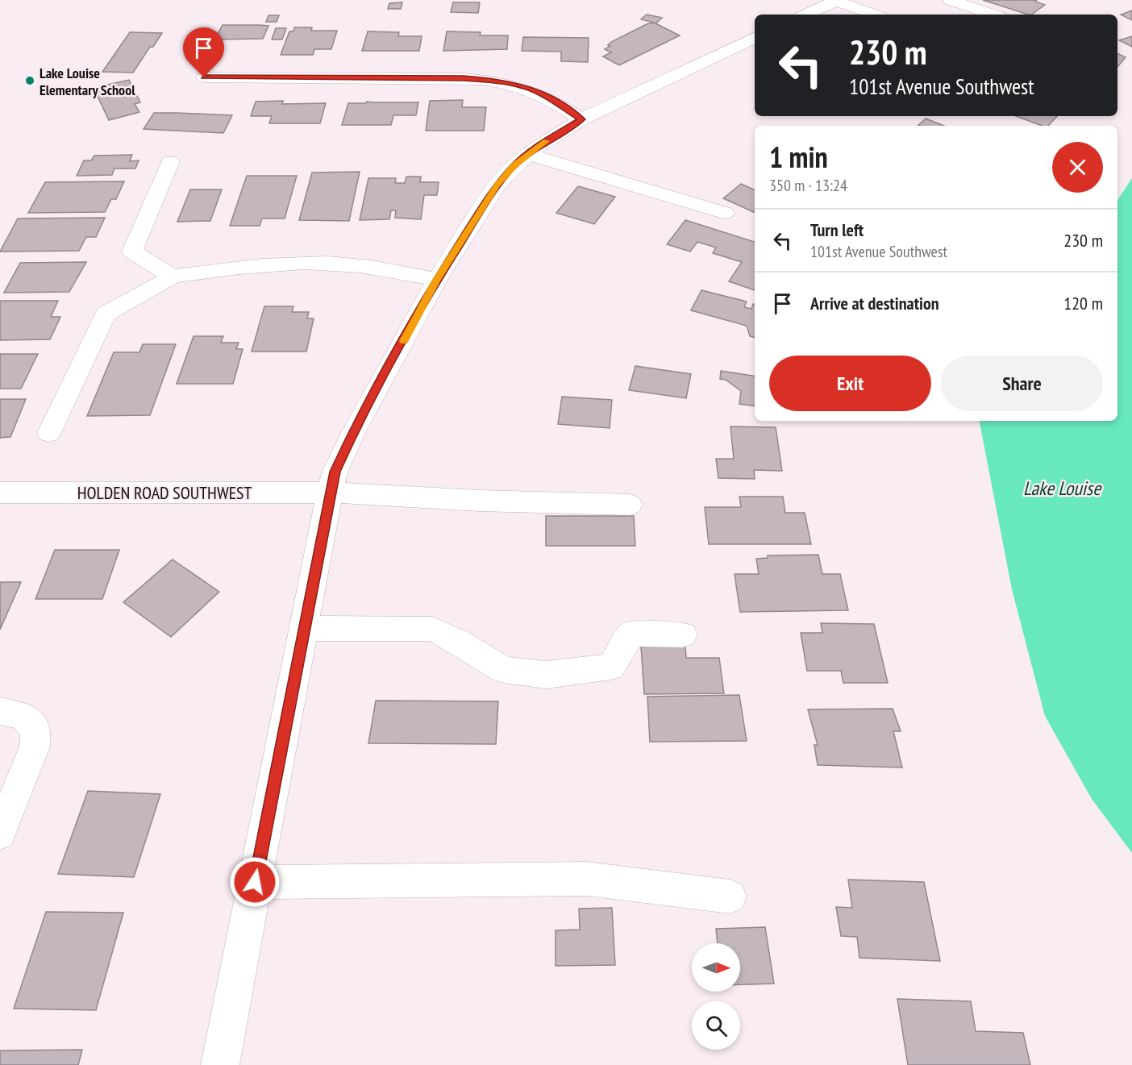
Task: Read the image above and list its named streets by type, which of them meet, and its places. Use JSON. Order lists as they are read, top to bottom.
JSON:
{
  "streets": {
    "street": ["HOLDEN ROAD SOUTHWEST"]
  },
  "water": ["Lake Louise"],
  "places": ["Lake Louise Elementary School"],
  "north": "right",
  "page": {
    "turn": ["230 m", "101st Avenue Southwest"],
    "heading": ["1 min", "350 m · 13:24"],
    "list": [
      {
        "name": "Turn left",
        "note": "101st Avenue Southwest",
        "value": "230 m"
      },
      {
        "name": "Arrive at destination",
        "value": "120 m"
      }
    ],
    "buttons": ["Exit", "Share"]
  }
}
